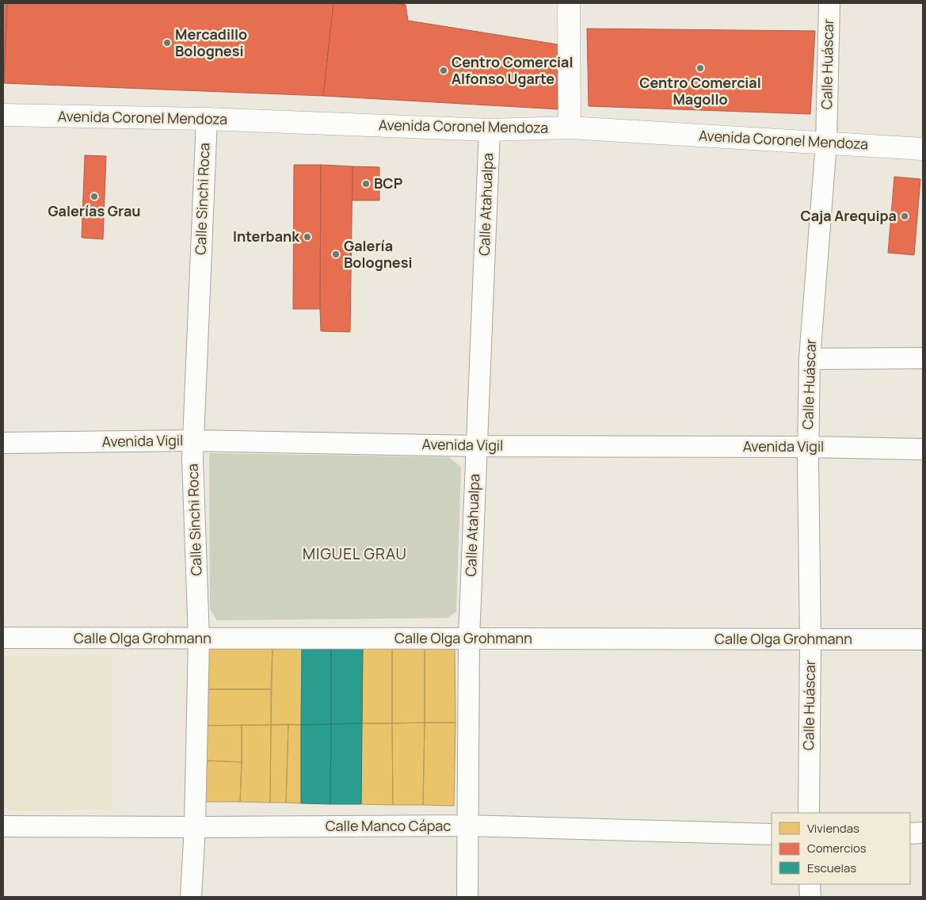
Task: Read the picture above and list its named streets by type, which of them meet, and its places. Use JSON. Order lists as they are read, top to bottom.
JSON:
{
  "streets": {
    "street": [
      "Calle Huáscar",
      "Avenida Coronel Mendoza",
      "Calle Sinchi Roca",
      "Calle Atahualpa",
      "Avenida Vigil",
      "Calle Olga Grohmann",
      "Calle Manco Cápac"
    ]
  },
  "crossings": [
    ["Calle Huáscar", "Avenida Coronel Mendoza"],
    ["Calle Huáscar", "Avenida Vigil"],
    ["Calle Huáscar", "Calle Olga Grohmann"],
    ["Avenida Coronel Mendoza", "Calle Sinchi Roca"],
    ["Avenida Coronel Mendoza", "Calle Atahualpa"],
    ["Calle Sinchi Roca", "Avenida Vigil"],
    ["Calle Sinchi Roca", "Calle Olga Grohmann"],
    ["Calle Sinchi Roca", "Calle Manco Cápac"],
    ["Calle Atahualpa", "Avenida Vigil"],
    ["Calle Atahualpa", "Calle Olga Grohmann"],
    ["Calle Atahualpa", "Calle Manco Cápac"]
  ],
  "districts": ["MIGUEL GRAU"],
  "places": [
    "Mercadillo Bolognesi",
    "Centro Comercial Magollo",
    "Centro Comercial Alfonso Ugarte",
    "BCP",
    "Galerías Grau",
    "Caja Arequipa",
    "Interbank",
    "Galería Bolognesi"
  ],
  "legend": ["Viviendas", "Comercios", "Escuelas"]
}
